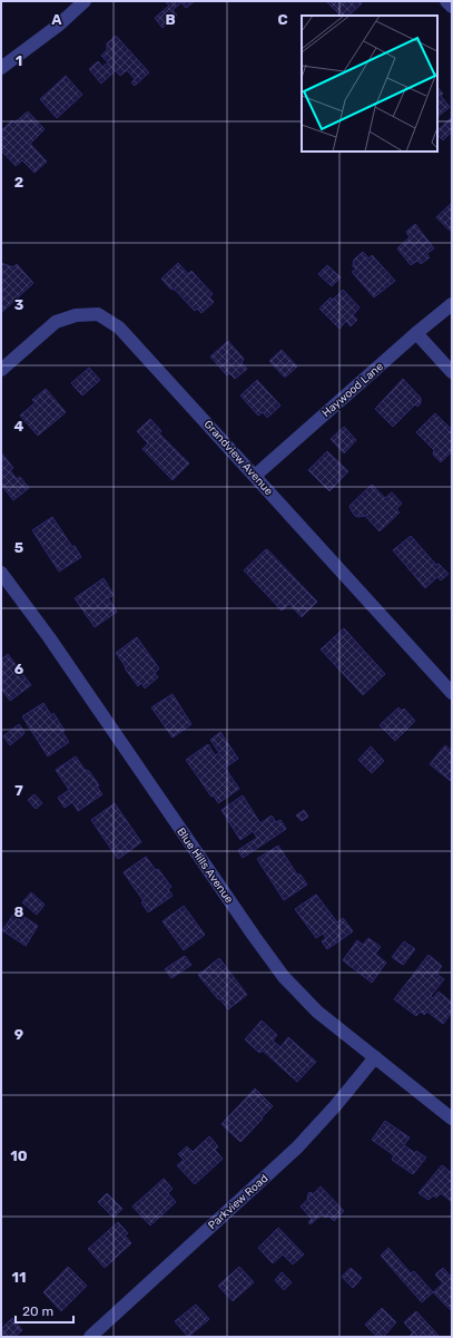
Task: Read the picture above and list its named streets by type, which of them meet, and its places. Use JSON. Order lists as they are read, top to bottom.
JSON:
{
  "streets": {
    "street": [
      "Haywood Lane",
      "Grandview Avenue",
      "Blue Hills Avenue",
      "Parkview Road"
    ]
  },
  "crossings": [
    ["Haywood Lane", "Grandview Avenue"],
    ["Blue Hills Avenue", "Parkview Road"]
  ],
  "scale_bar": "20 m",
  "grid": {
    "columns": ["A", "B", "C"],
    "rows": [
      "1",
      "2",
      "3",
      "4",
      "5",
      "6",
      "7",
      "8",
      "9",
      "10",
      "11"
    ]
  }
}
